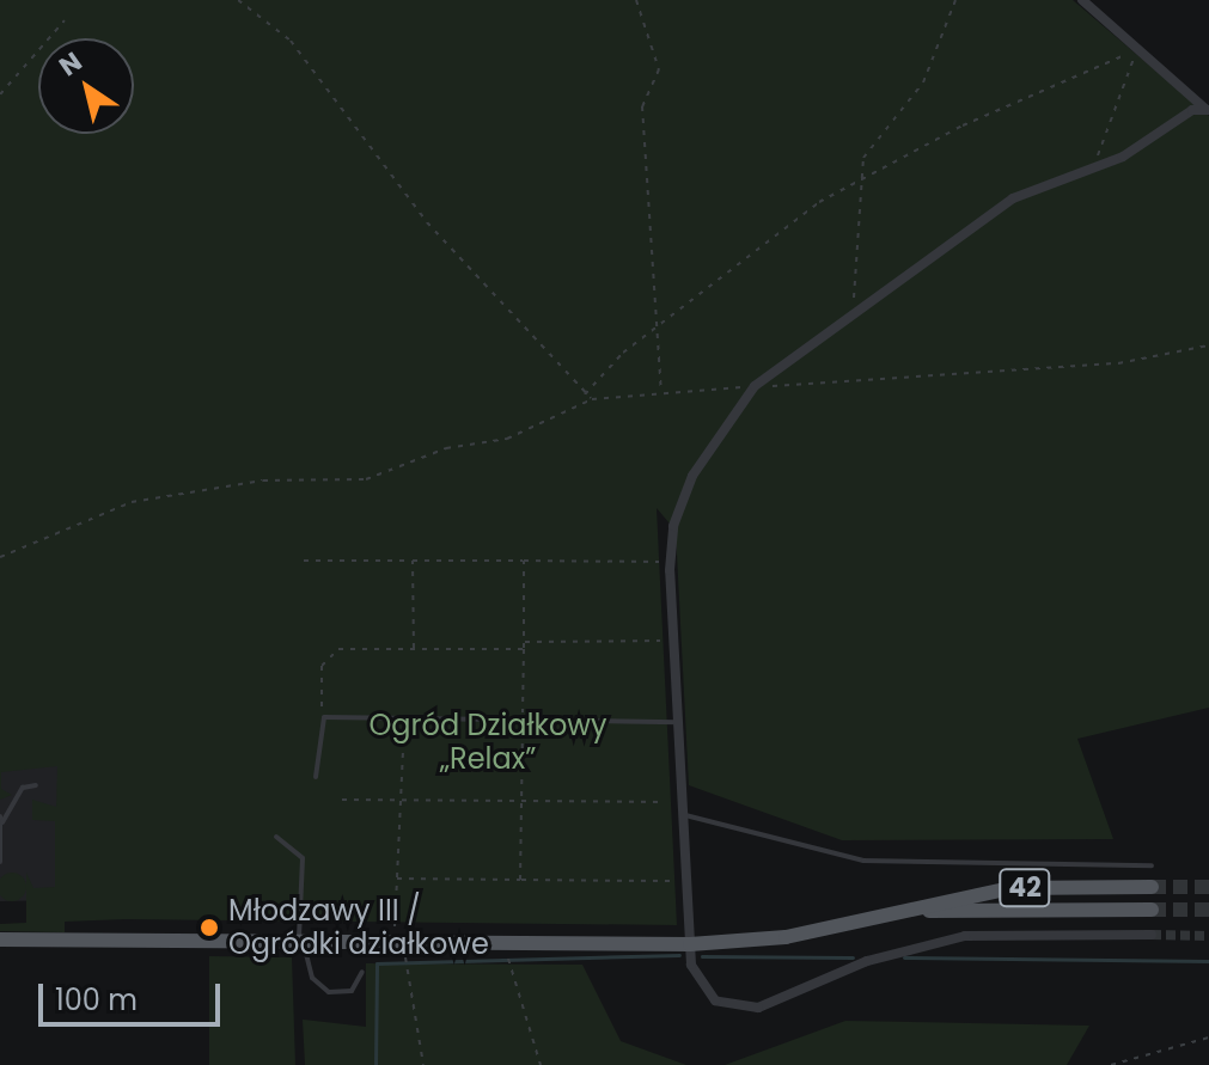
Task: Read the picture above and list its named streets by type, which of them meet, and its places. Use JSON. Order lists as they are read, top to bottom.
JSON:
{
  "streets": {
    "main road": ["42"]
  },
  "parks": ["Ogród Działkowy „Relax”"],
  "places": ["Młodzawy III / Ogródki działkowe"],
  "scale_bar": "100 m",
  "north": "top left"
}
